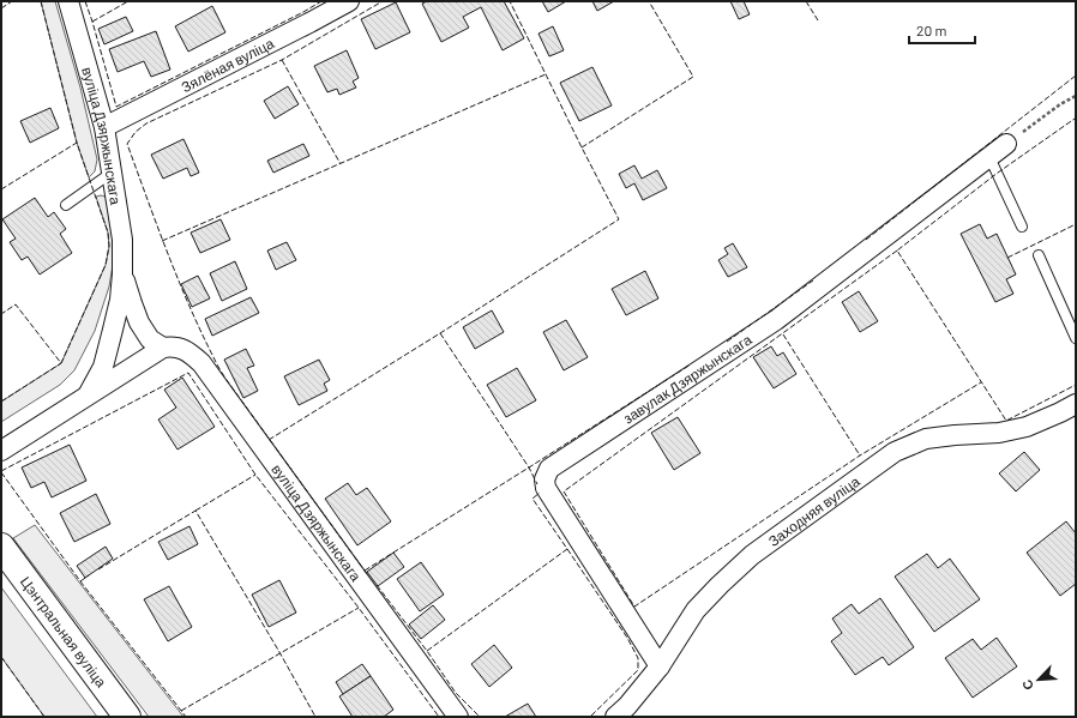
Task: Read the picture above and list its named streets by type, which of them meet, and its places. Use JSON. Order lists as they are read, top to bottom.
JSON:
{
  "streets": {
    "main road": ["Цэнтральная вуліца"],
    "street": [
      "Зялёная вуліца",
      "вуліца Дзяржынскага",
      "завулак Дзяржынскага",
      "Заходняя вуліца"
    ]
  },
  "crossings": [
    ["Зялёная вуліца", "вуліца Дзяржынскага"],
    ["завулак Дзяржынскага", "Заходняя вуліца"]
  ],
  "scale_bar": "20 m",
  "north": "bottom left"
}
